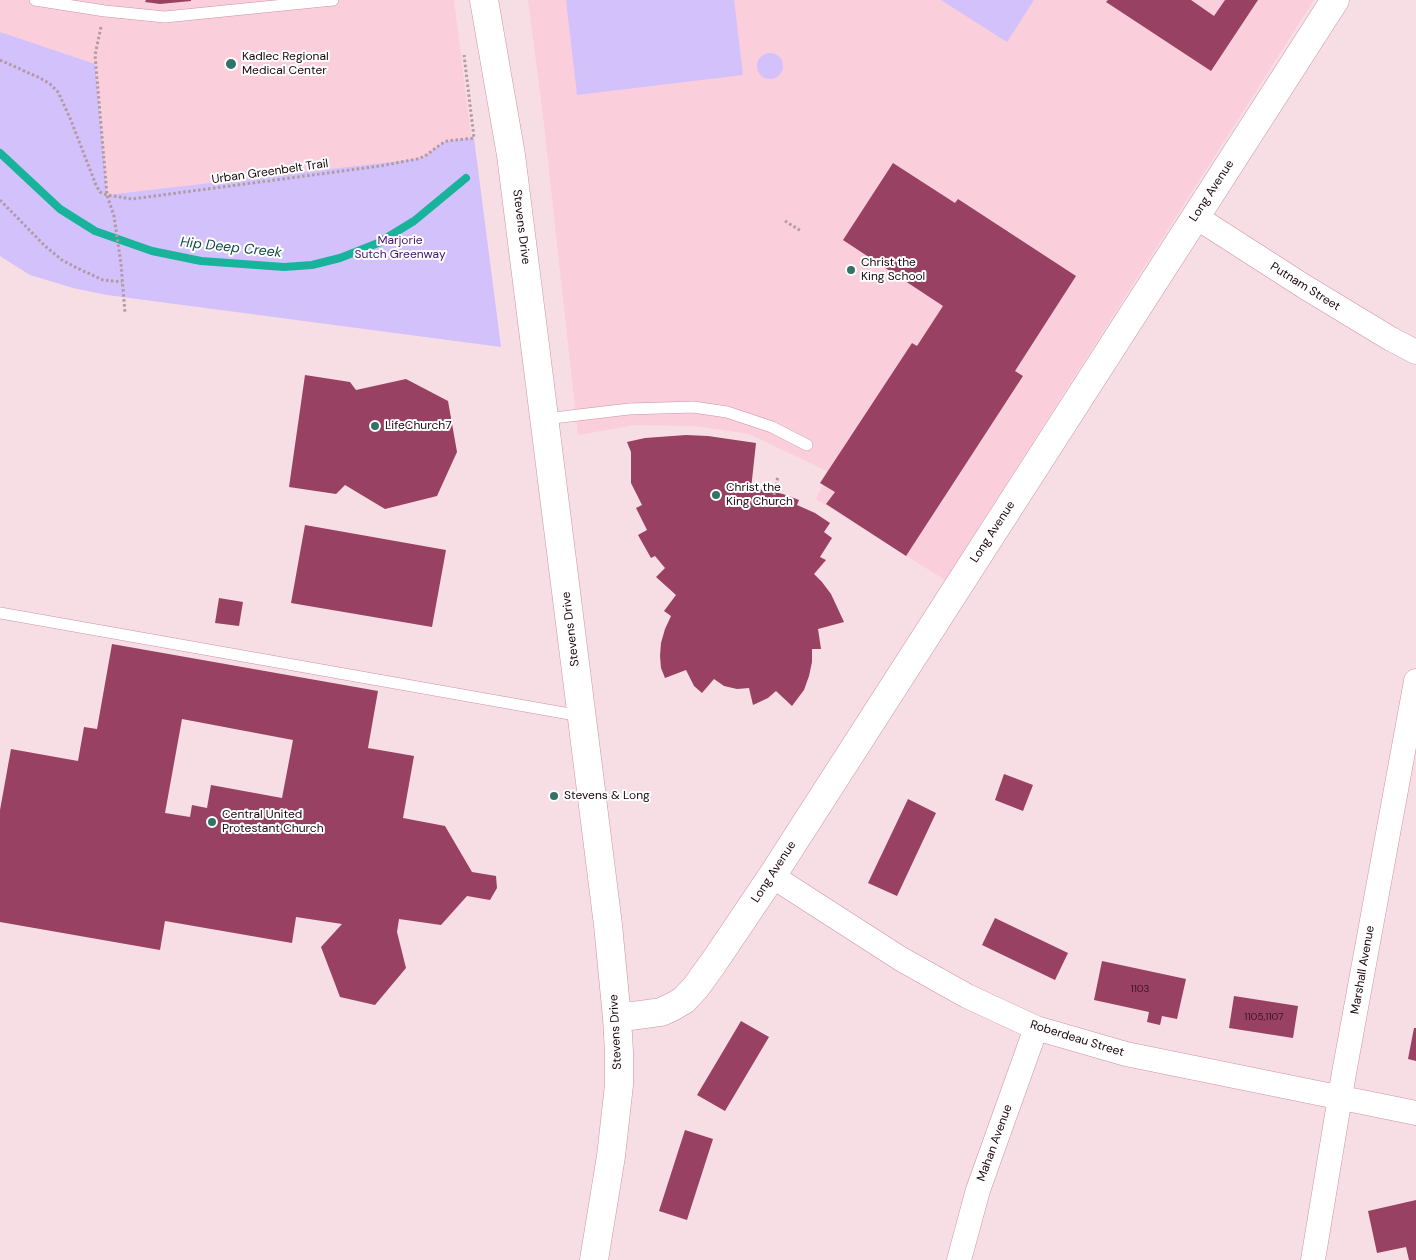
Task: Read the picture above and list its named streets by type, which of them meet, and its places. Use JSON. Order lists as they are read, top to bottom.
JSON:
{
  "streets": {
    "main road": ["Long Avenue", "Stevens Drive"],
    "street": [
      "Putnam Street",
      "Marshall Avenue",
      "Roberdeau Street",
      "Mahan Avenue"
    ],
    "path": ["Urban Greenbelt Trail"]
  },
  "crossings": [
    ["Long Avenue", "Stevens Drive"],
    ["Long Avenue", "Putnam Street"],
    ["Long Avenue", "Roberdeau Street"],
    ["Marshall Avenue", "Roberdeau Street"],
    ["Roberdeau Street", "Mahan Avenue"]
  ],
  "water": ["Hip Deep Creek"],
  "parks": ["Marjorie Sutch Greenway"],
  "places": [
    "Kadlec Regional Medical Center",
    "Christ the King School",
    "LifeChurch7",
    "Christ the King Church",
    "Stevens & Long",
    "Central United Protestant Church"
  ],
  "house_numbers": ["1103", "1105,1107"]
}
